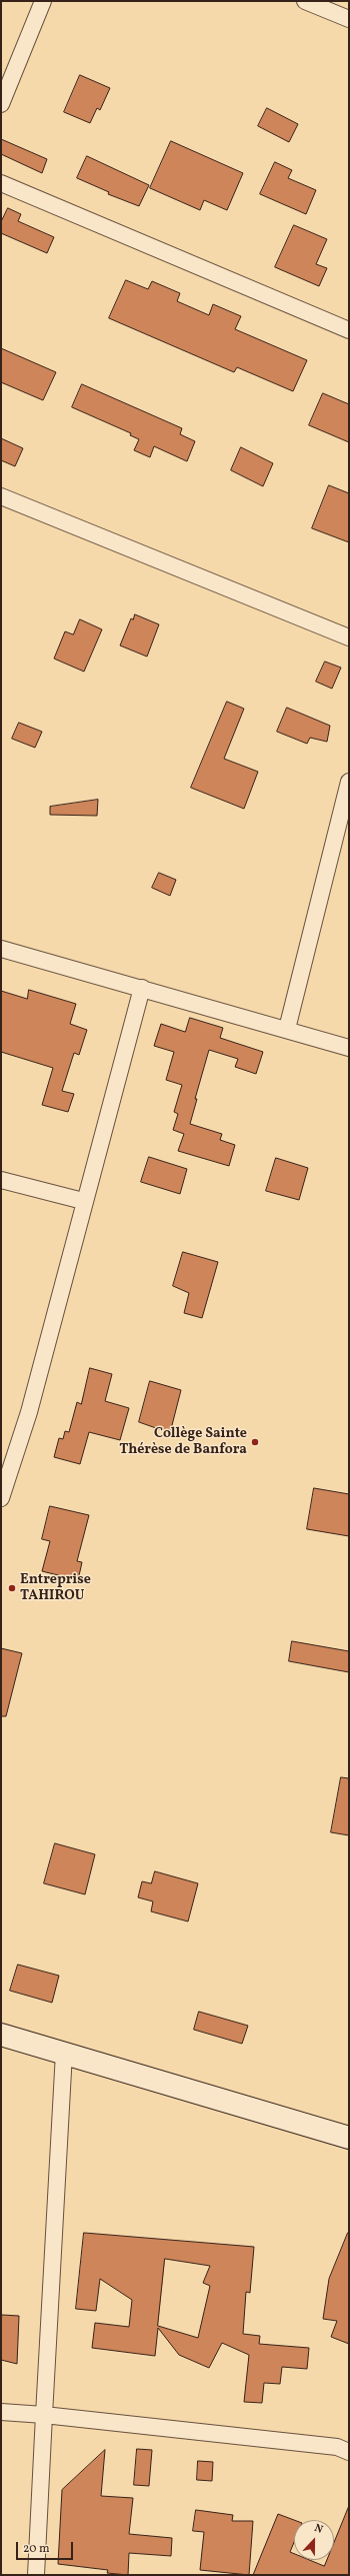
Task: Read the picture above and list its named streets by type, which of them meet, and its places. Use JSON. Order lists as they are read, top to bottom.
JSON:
{
  "places": ["Collège Sainte Thérèse de Banfora", "Entreprise TAHIROU"],
  "scale_bar": "20 m",
  "north": "top"
}
